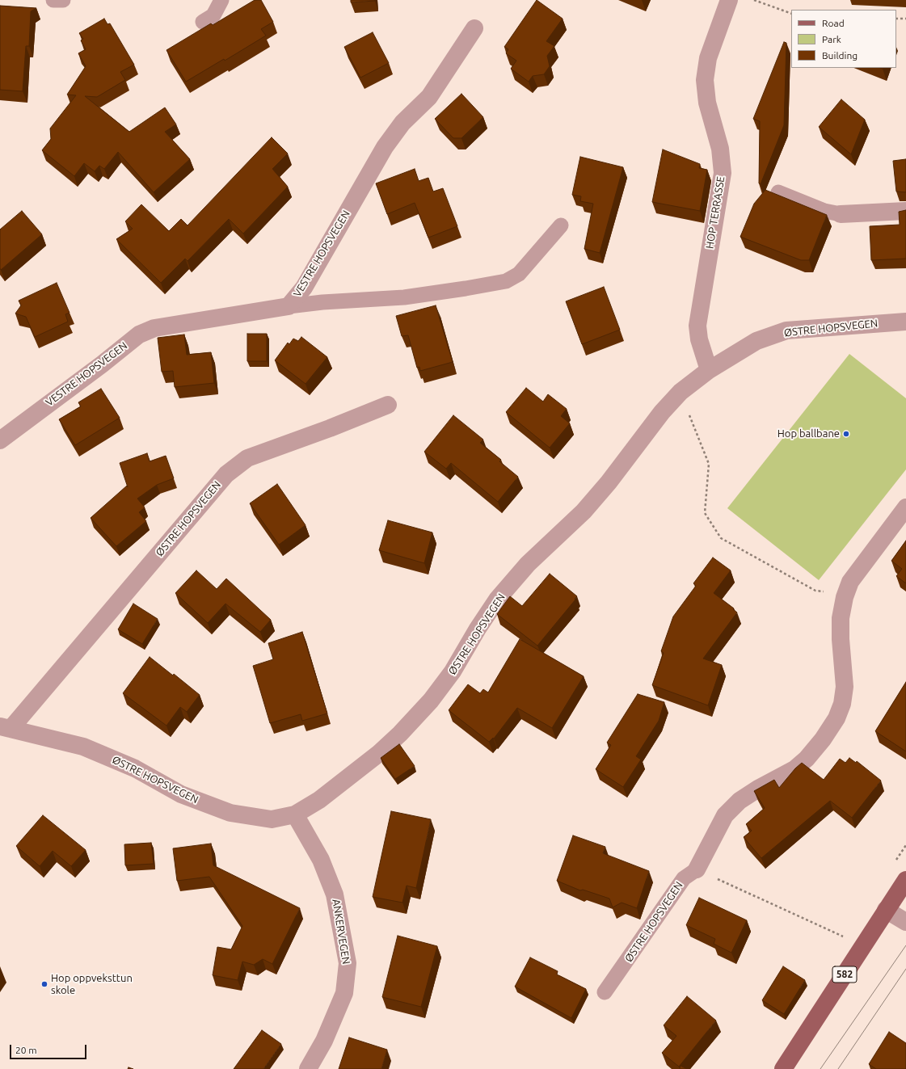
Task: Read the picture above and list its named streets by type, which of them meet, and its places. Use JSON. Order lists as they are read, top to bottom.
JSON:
{
  "streets": {
    "main road": ["582"],
    "street": [
      "HOP TERRASSE",
      "VESTRE HOPSVEGEN",
      "ØSTRE HOPSVEGEN",
      "ANKERVEGEN"
    ]
  },
  "crossings": [
    ["HOP TERRASSE", "ØSTRE HOPSVEGEN"],
    ["ØSTRE HOPSVEGEN", "ANKERVEGEN"]
  ],
  "places": ["Hop ballbane", "Hop oppveksttun skole"],
  "legend": ["Road", "Park", "Building"],
  "scale_bar": "20 m"
}
